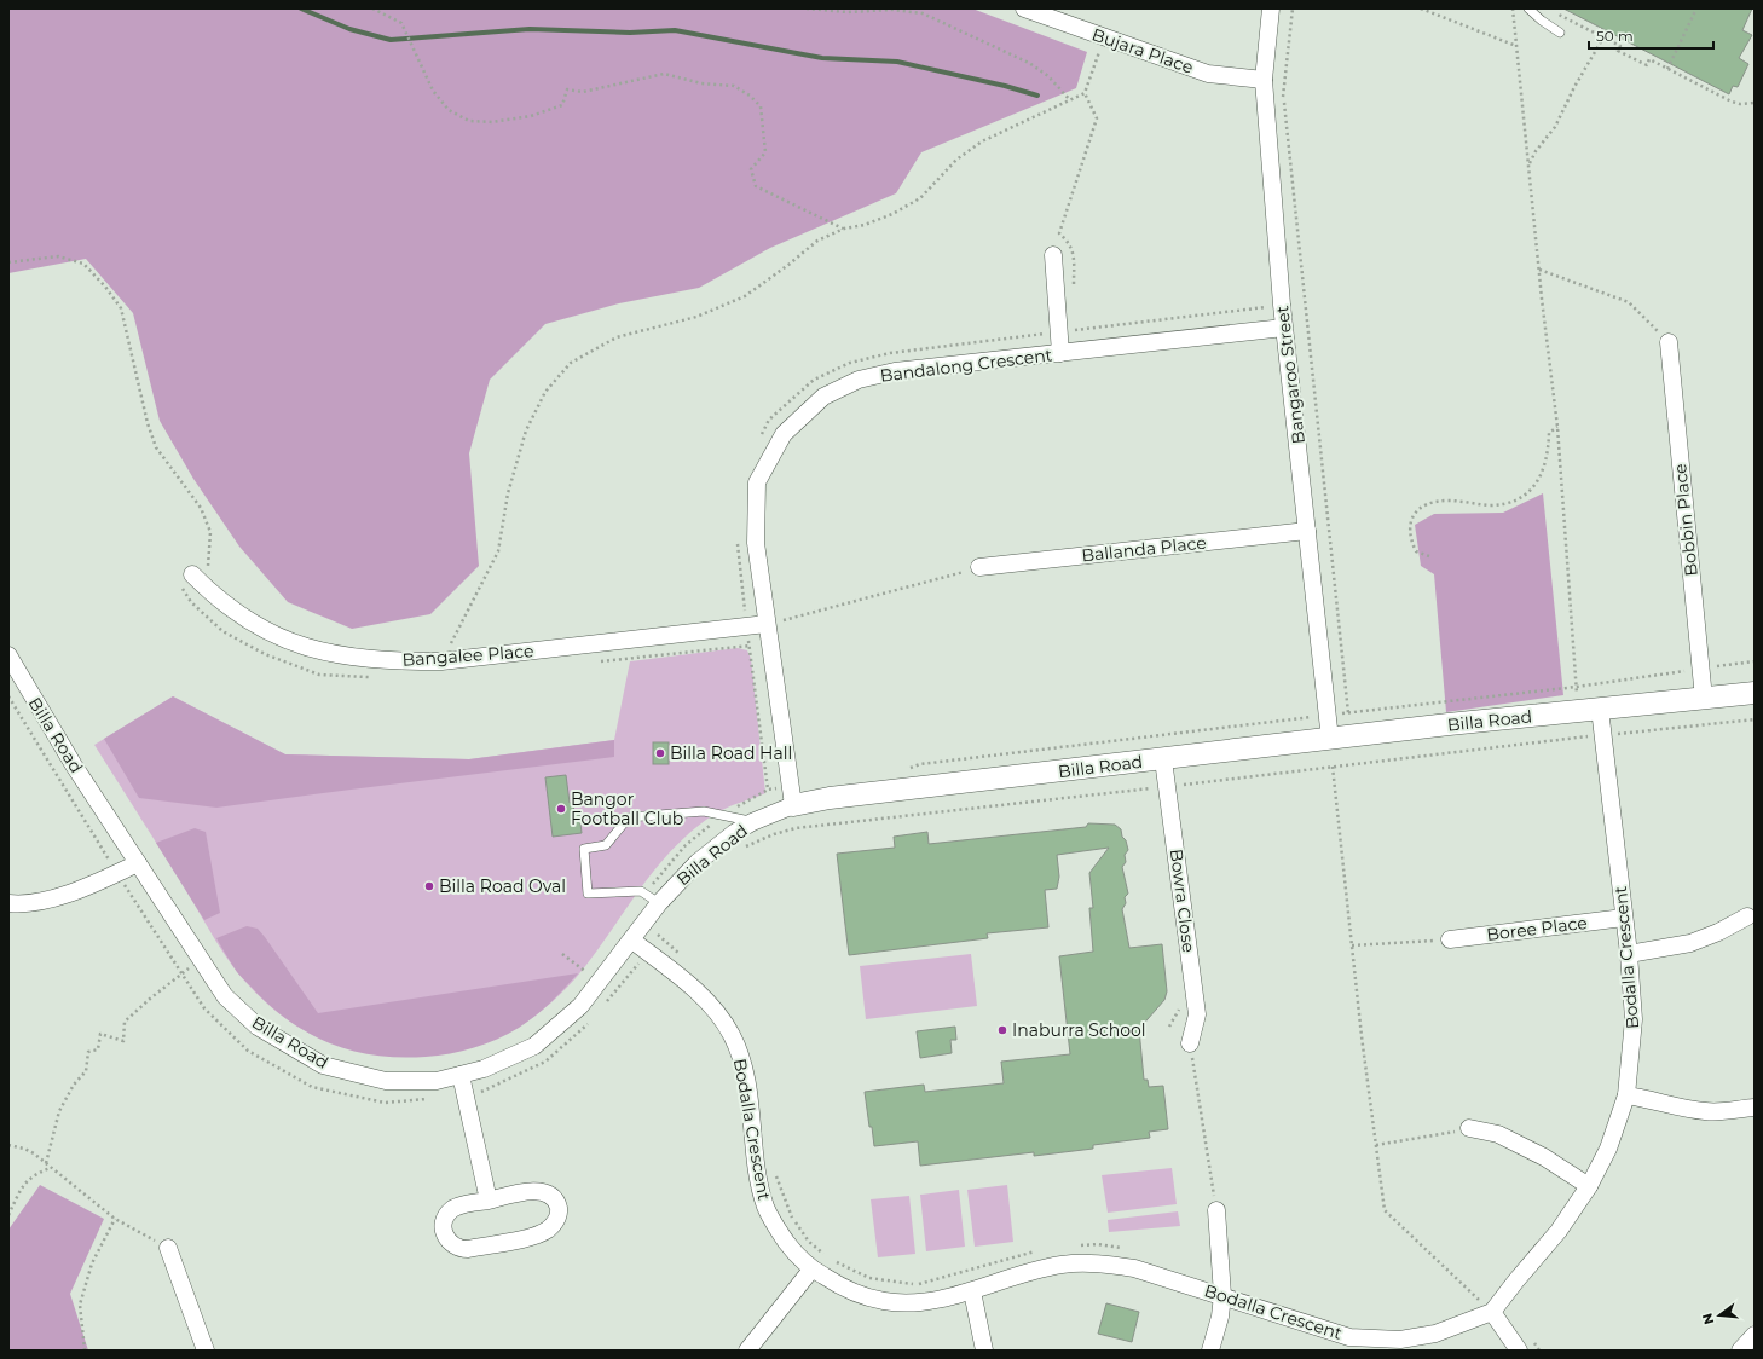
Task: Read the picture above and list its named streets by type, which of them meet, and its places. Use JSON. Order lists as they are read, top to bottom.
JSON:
{
  "streets": {
    "street": [
      "Bujara Place",
      "Bandalong Crescent",
      "Bangaroo Street",
      "Bobbin Place",
      "Ballanda Place",
      "Bangalee Place",
      "Billa Road",
      "Bowra Close",
      "Boree Place",
      "Bodalla Crescent"
    ]
  },
  "crossings": [
    ["Bujara Place", "Bangaroo Street"],
    ["Bandalong Crescent", "Bangaroo Street"],
    ["Bandalong Crescent", "Bangalee Place"],
    ["Bandalong Crescent", "Billa Road"],
    ["Bangaroo Street", "Ballanda Place"],
    ["Bangaroo Street", "Billa Road"],
    ["Bobbin Place", "Billa Road"],
    ["Billa Road", "Bowra Close"],
    ["Billa Road", "Bodalla Crescent"],
    ["Boree Place", "Bodalla Crescent"]
  ],
  "places": [
    "Billa Road Hall",
    "Bangor Football Club",
    "Billa Road Oval",
    "Inaburra School"
  ],
  "scale_bar": "50 m",
  "north": "left"
}
